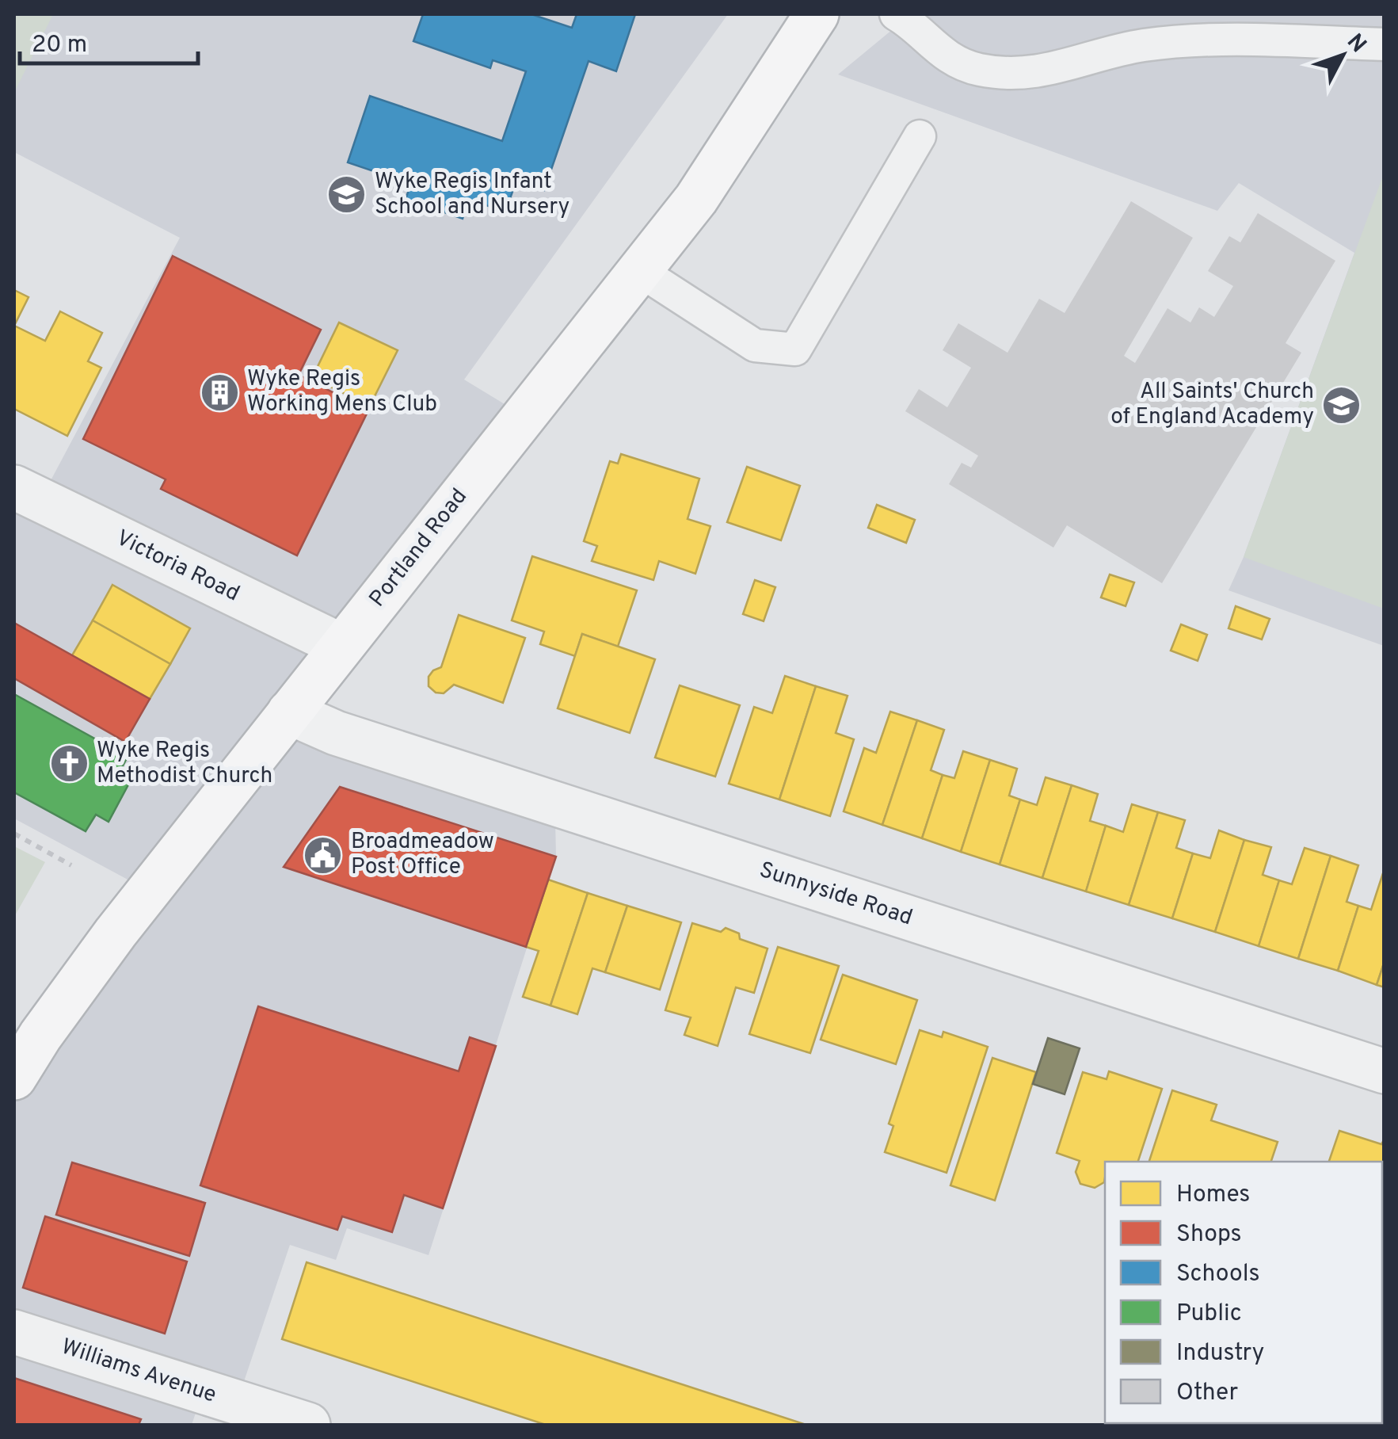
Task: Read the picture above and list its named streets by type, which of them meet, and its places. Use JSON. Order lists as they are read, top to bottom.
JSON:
{
  "streets": {
    "highway": ["Portland Road"],
    "street": ["Victoria Road", "Sunnyside Road", "Williams Avenue"]
  },
  "crossings": [
    ["Portland Road", "Victoria Road"],
    ["Portland Road", "Sunnyside Road"]
  ],
  "places": {
    "school or university": ["Wyke Regis Infant School and Nursery", "All Saints' Church of England Academy"],
    "building": ["Wyke Regis Working Mens Club"],
    "church": ["Wyke Regis Methodist Church"],
    "public building": ["Broadmeadow Post Office"]
  },
  "legend": [
    "Homes",
    "Shops",
    "Schools",
    "Public",
    "Industry",
    "Other"
  ],
  "scale_bar": "20 m",
  "north": "top right"
}
